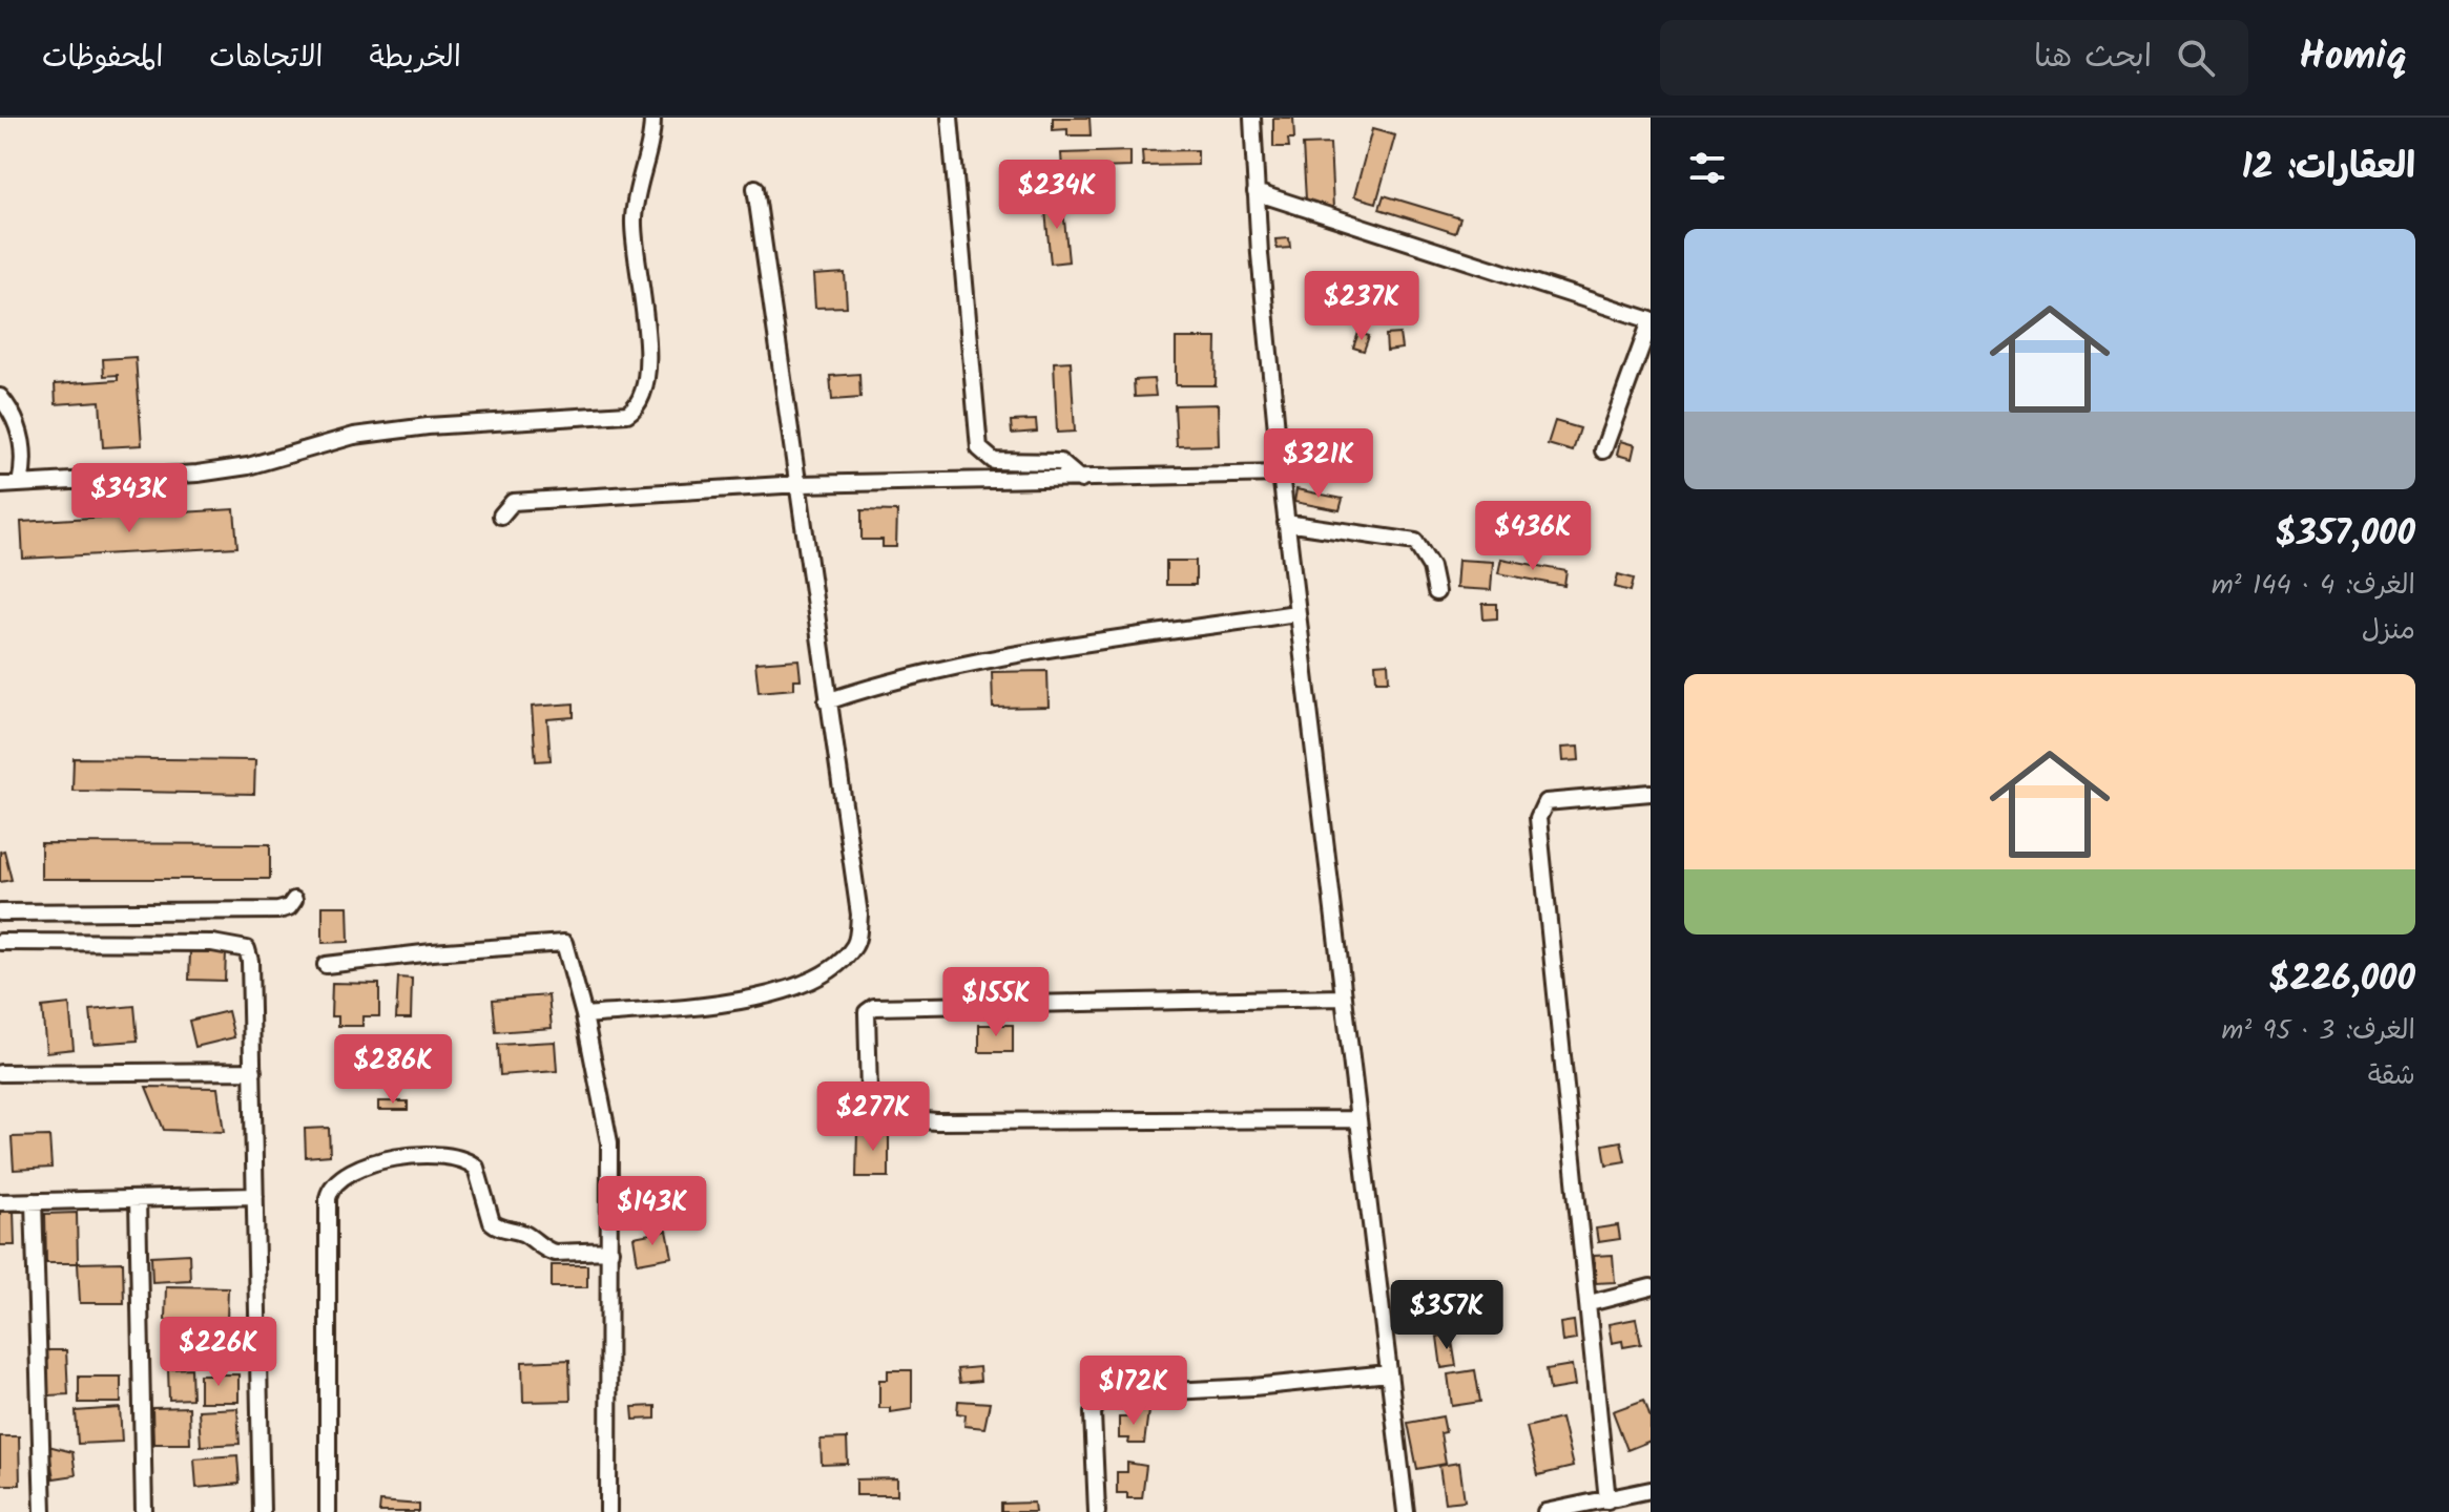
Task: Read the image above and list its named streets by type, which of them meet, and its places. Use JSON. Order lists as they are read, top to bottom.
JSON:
{
  "page": {
    "header": "Homiq",
    "search": "ابحث هنا",
    "nav": ["الخريطة", "الاتجاهات", "المحفوظات"],
    "heading": "العقارات: 12",
    "price": [
      "$234K",
      "$237K",
      "$321K",
      "$343K",
      "$436K",
      "$155K",
      "$286K",
      "$277K",
      "$143K",
      "$357K",
      "$226K",
      "$172K"
    ],
    "list": [
      {
        "name": "$357,000",
        "note": "الغرف: 4 · 144 m² · منزل"
      },
      {
        "name": "$226,000",
        "note": "الغرف: 3 · 95 m² · شقة"
      }
    ]
  }
}
